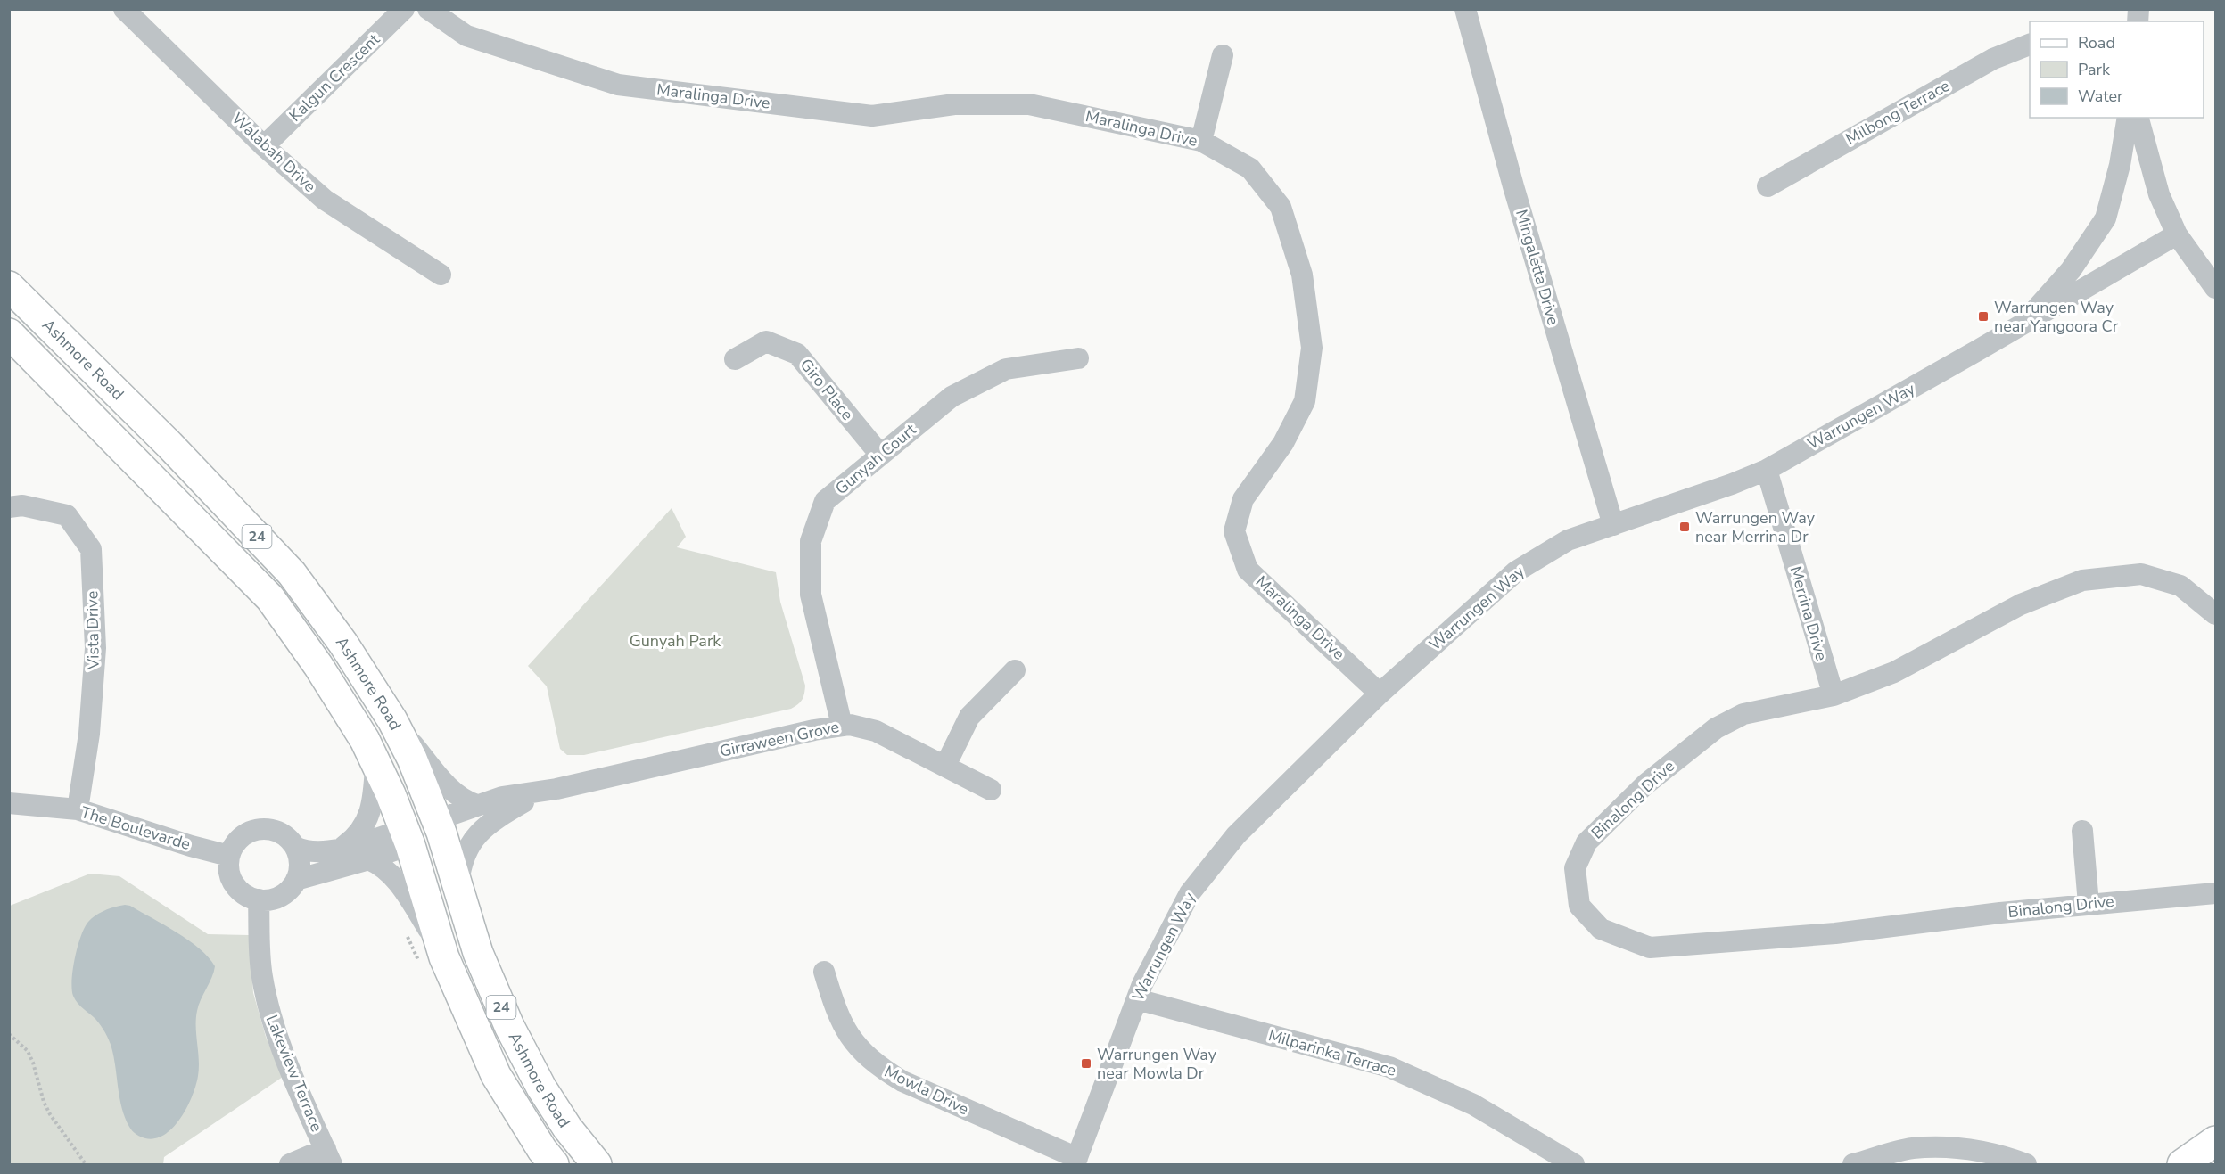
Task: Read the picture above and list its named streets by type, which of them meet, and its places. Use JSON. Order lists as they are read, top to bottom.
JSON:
{
  "streets": {
    "main road": ["Ashmore Road", "24"],
    "street": [
      "Kalgun Crescent",
      "Maralinga Drive",
      "Milbong Terrace",
      "Walabah Drive",
      "Mingaletta Drive",
      "Giro Place",
      "Warrungen Way",
      "Gunyah Court",
      "Merrina Drive",
      "Vista Drive",
      "Girraween Grove",
      "Binalong Drive",
      "The Boulevarde",
      "Milparinka Terrace",
      "Lakeview Terrace",
      "Mowla Drive"
    ]
  },
  "crossings": [
    ["Kalgun Crescent", "Walabah Drive"],
    ["Maralinga Drive", "Warrungen Way"],
    ["Mingaletta Drive", "Warrungen Way"],
    ["Ashmore Road", "Girraween Grove"],
    ["Giro Place", "Gunyah Court"],
    ["Warrungen Way", "Merrina Drive"],
    ["Warrungen Way", "Milparinka Terrace"],
    ["Warrungen Way", "Mowla Drive"],
    ["Gunyah Court", "Girraween Grove"],
    ["Merrina Drive", "Binalong Drive"],
    ["Vista Drive", "The Boulevarde"],
    ["The Boulevarde", "Lakeview Terrace"]
  ],
  "parks": ["Gunyah Park"],
  "places": {
    "transit": ["Warrungen Way near Yangoora Cr", "Warrungen Way near Merrina Dr", "Warrungen Way near Mowla Dr"]
  },
  "legend": ["Road", "Park", "Water"]
}
